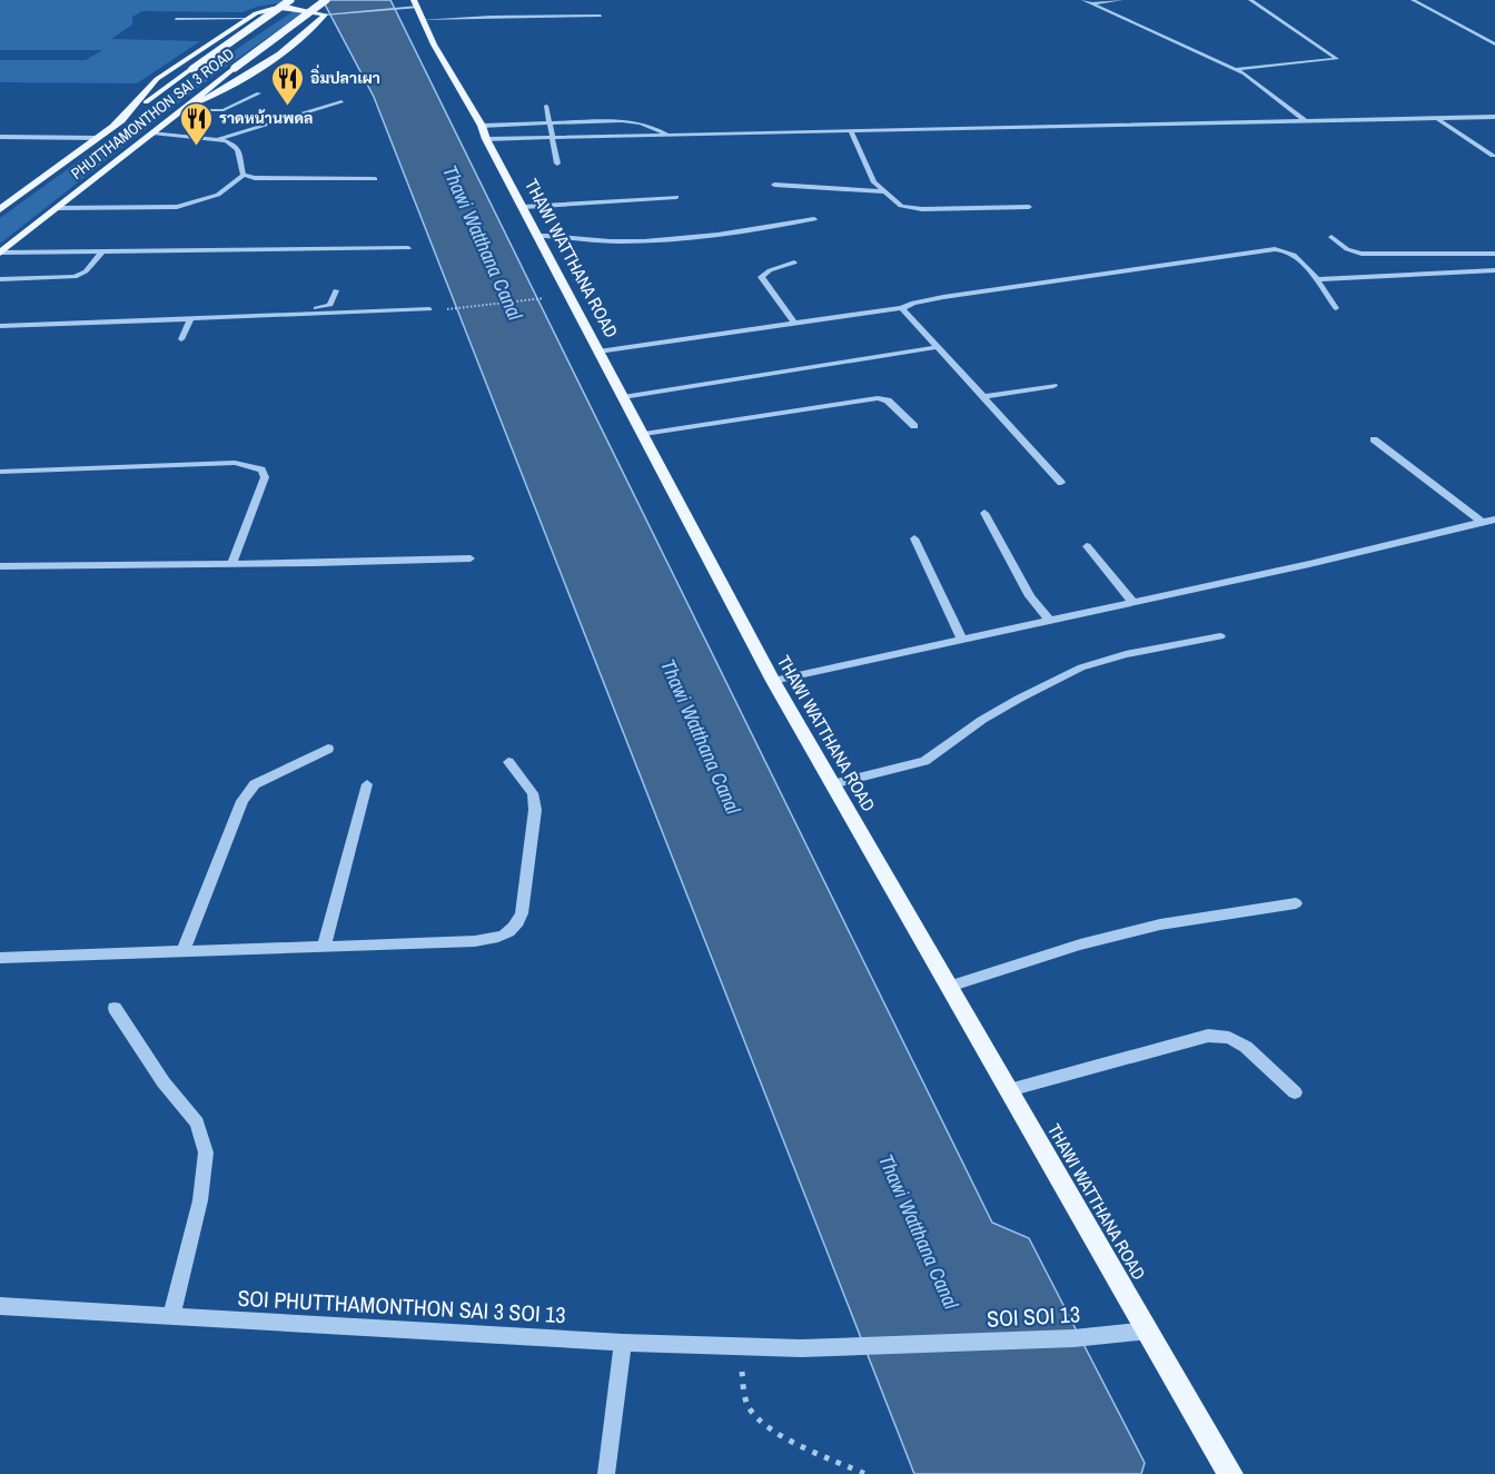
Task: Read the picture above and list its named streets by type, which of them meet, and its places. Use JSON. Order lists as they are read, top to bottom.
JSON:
{
  "streets": {
    "main road": ["PHUTTHAMONTHON SAI 3 ROAD", "THAWI WATTHANA ROAD"],
    "street": ["SOI PHUTTHAMONTHON SAI 3 SOI 13", "SOI SOI 13"]
  },
  "crossings": [
    ["THAWI WATTHANA ROAD", "SOI SOI 13"],
    ["SOI PHUTTHAMONTHON SAI 3 SOI 13", "SOI SOI 13"]
  ],
  "water": ["Thawi Watthana Canal"],
  "places": {
    "restaurant": ["อิ่มปลาเผา", "ราดหน้านพดล"]
  }
}
